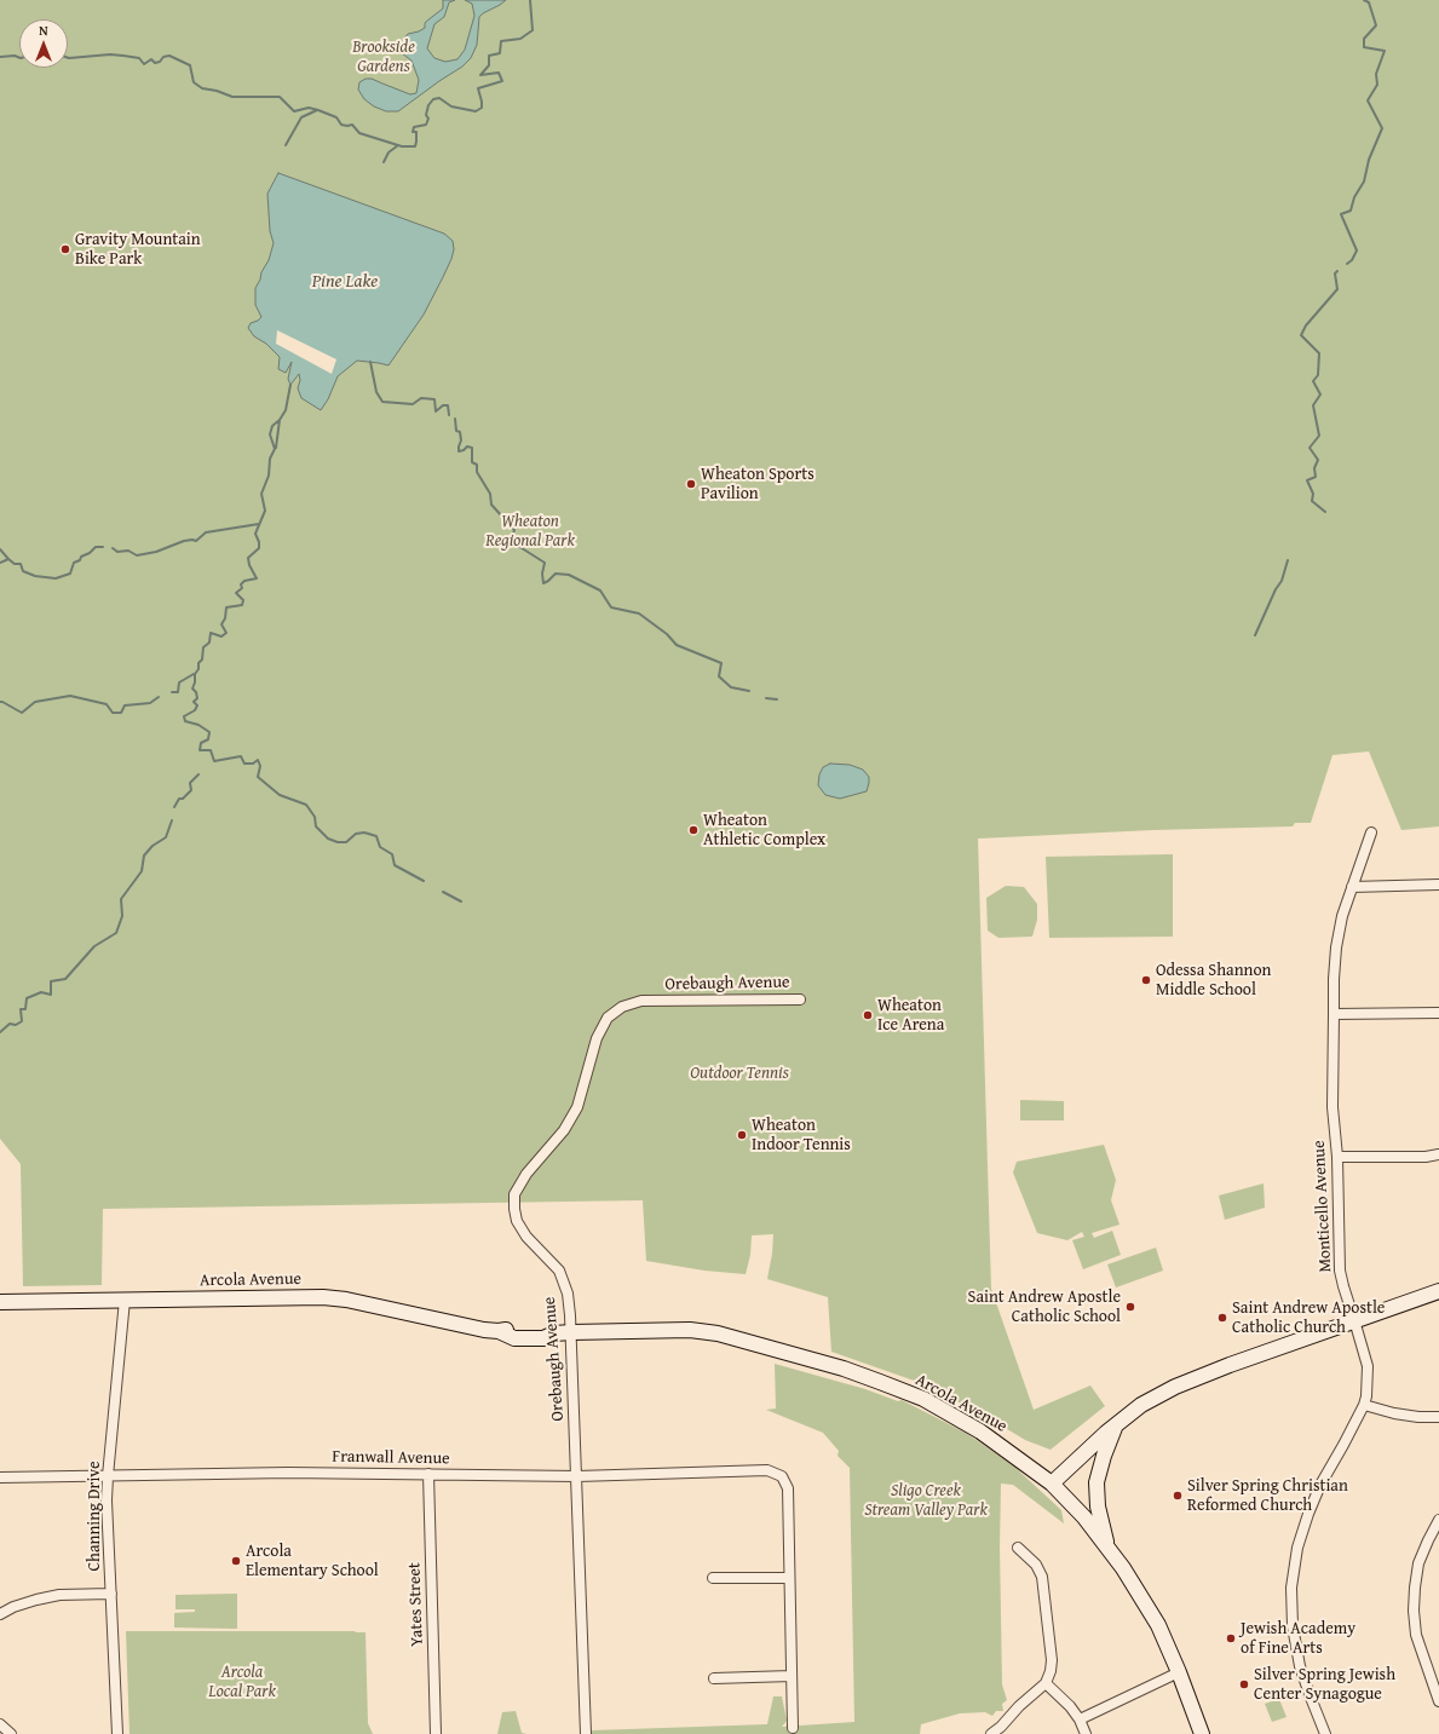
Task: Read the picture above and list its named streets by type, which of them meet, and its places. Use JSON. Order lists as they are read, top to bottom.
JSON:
{
  "streets": {
    "street": [
      "Orebaugh Avenue",
      "Monticello Avenue",
      "Arcola Avenue",
      "Franwall Avenue",
      "Channing Drive",
      "Yates Street"
    ]
  },
  "crossings": [
    ["Orebaugh Avenue", "Arcola Avenue"],
    ["Orebaugh Avenue", "Franwall Avenue"],
    ["Arcola Avenue", "Channing Drive"],
    ["Franwall Avenue", "Channing Drive"],
    ["Franwall Avenue", "Yates Street"]
  ],
  "water": ["Pine Lake"],
  "parks": [
    "Brookside Gardens",
    "Wheaton Regional Park",
    "Outdoor Tennis",
    "Sligo Creek Stream Valley Park",
    "Arcola Local Park"
  ],
  "places": [
    "Gravity Mountain Bike Park",
    "Wheaton Sports Pavilion",
    "Wheaton Athletic Complex",
    "Odessa Shannon Middle School",
    "Wheaton Ice Arena",
    "Wheaton Indoor Tennis",
    "Saint Andrew Apostle Catholic School",
    "Saint Andrew Apostle Catholic Church",
    "Silver Spring Christian Reformed Church",
    "Arcola Elementary School",
    "Jewish Academy of Fine Arts",
    "Silver Spring Jewish Center Synagogue"
  ],
  "north": "top"
}
